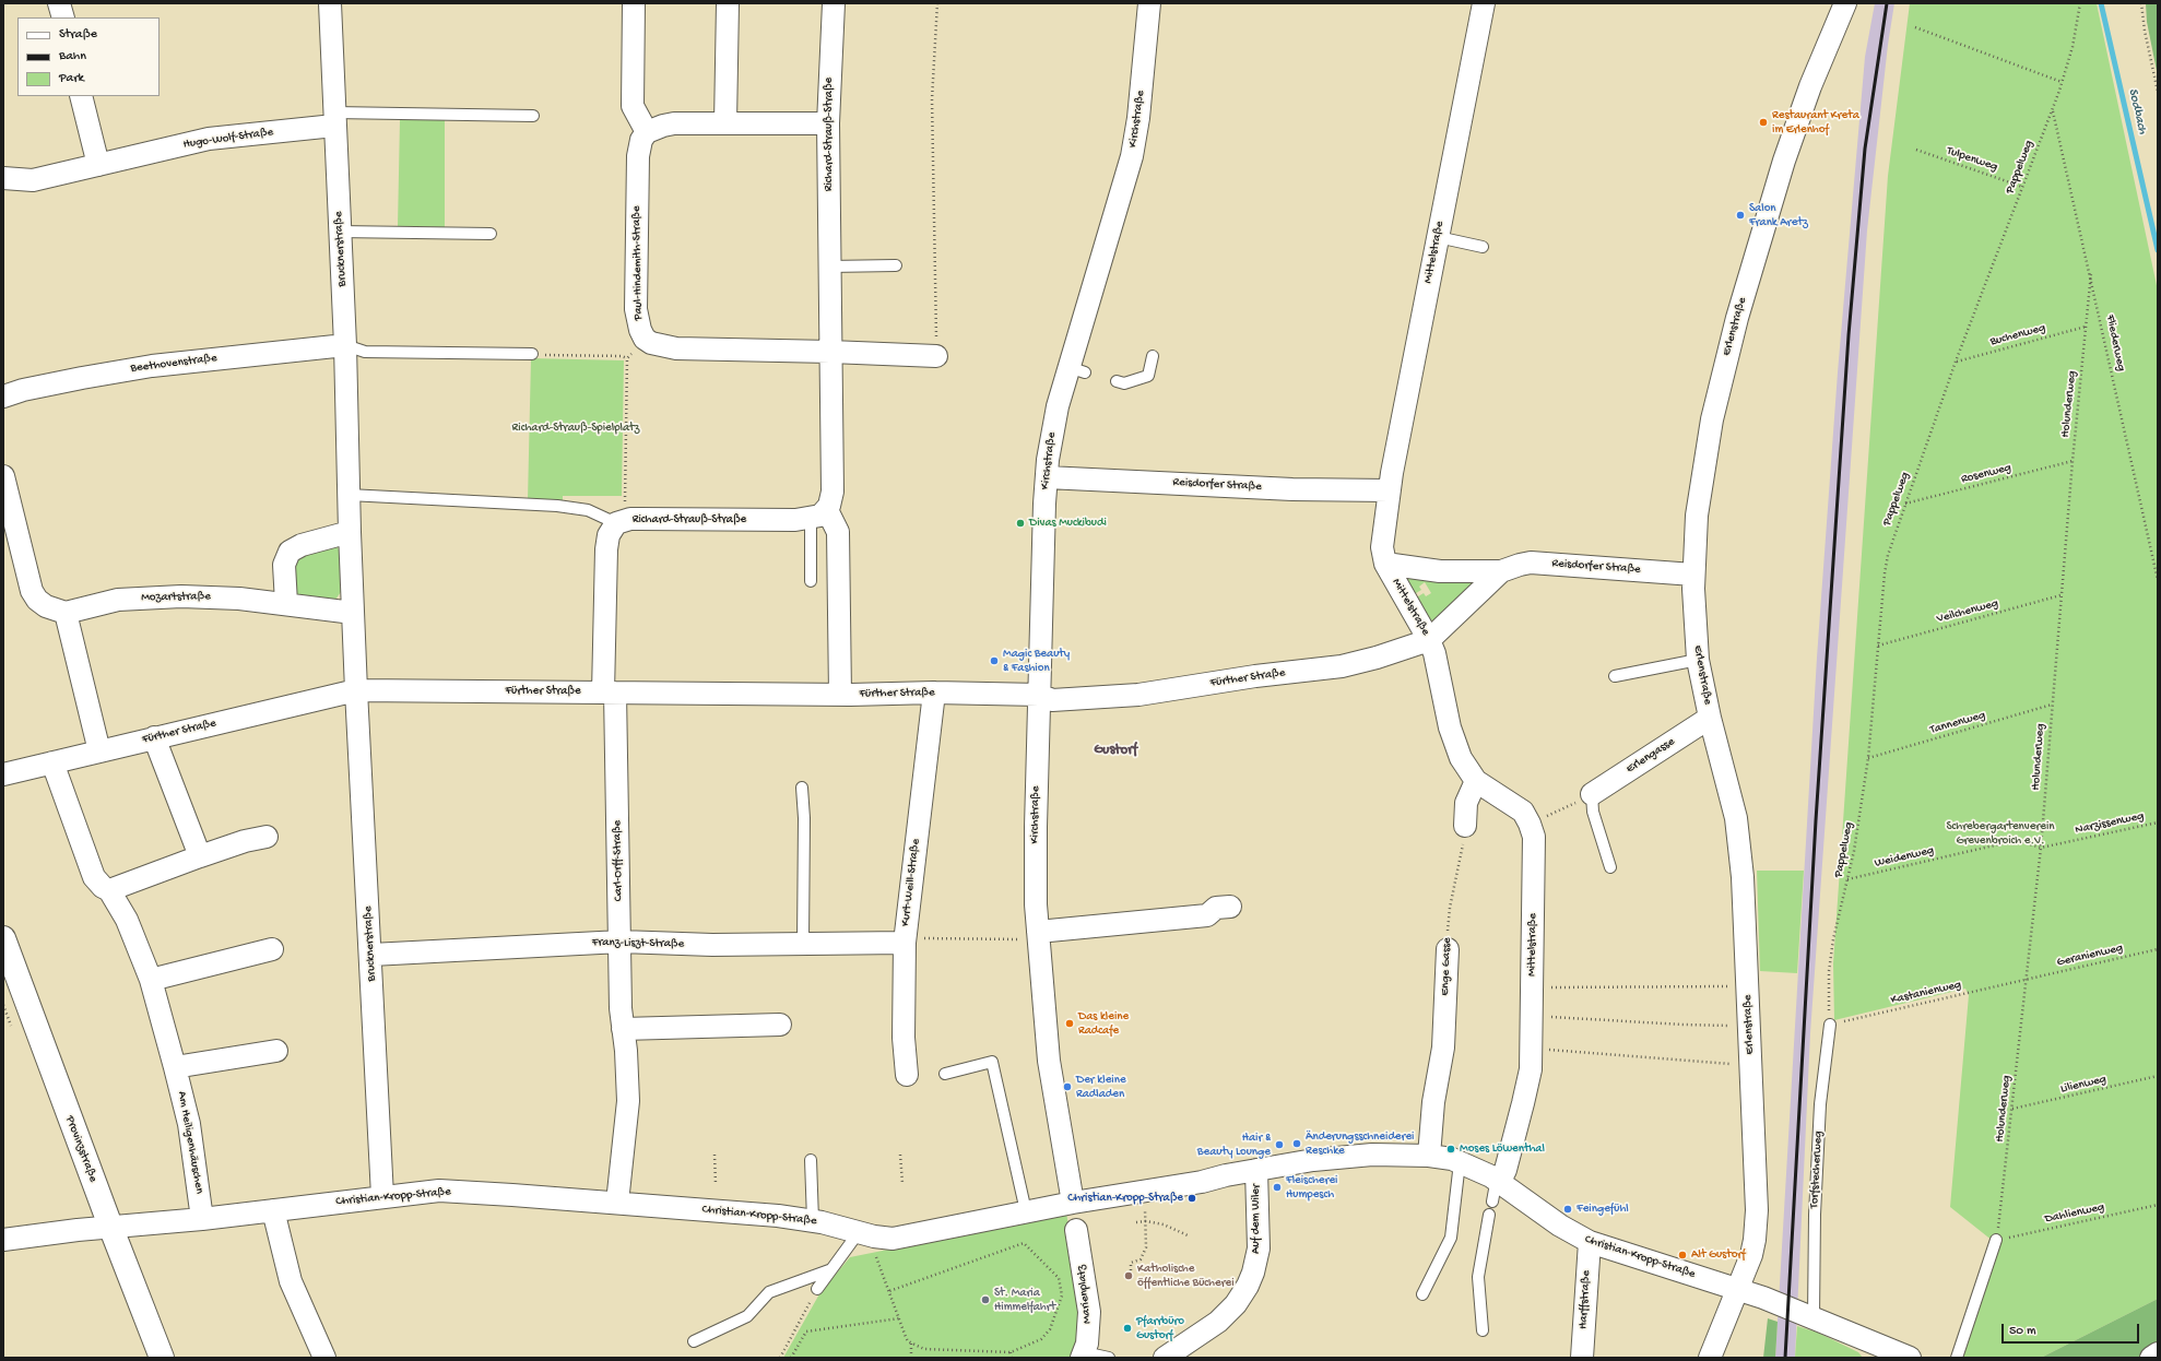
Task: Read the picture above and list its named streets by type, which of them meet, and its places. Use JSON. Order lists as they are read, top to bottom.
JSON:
{
  "streets": {
    "street": [
      "Kirchstraße",
      "Richard-Strauß-Straße",
      "Hugo-Wolf-Straße",
      "Brucknerstraße",
      "Mittelstraße",
      "Paul-Hindemith-Straße",
      "Erlenstraße",
      "Beethovenstraße",
      "Reisdorfer Straße",
      "Mozartstraße",
      "Fürther Straße",
      "Erlengasse",
      "Carl-Orff-Straße",
      "Kurt-Weill-Straße",
      "Franz-Liszt-Straße",
      "Enge Gasse",
      "Am Heiligenhäuschen",
      "Provinzstraße",
      "Christian-Kropp-Straße",
      "Auf dem Wiler",
      "Marienplatz",
      "Harffstraße"
    ],
    "lane": ["Torfstecherweg"],
    "path": [
      "Tulpenweg",
      "Pappelweg",
      "Buchenweg",
      "Fliederweg",
      "Holunderweg",
      "Rosenweg",
      "Veilchenweg",
      "Tannenweg",
      "Narzissenweg",
      "Weidenweg",
      "Geranienweg",
      "Kastanienweg",
      "Lilienweg",
      "Dahlienweg"
    ]
  },
  "crossings": [
    ["Kirchstraße", "Reisdorfer Straße"],
    ["Kirchstraße", "Fürther Straße"],
    ["Kirchstraße", "Christian-Kropp-Straße"],
    ["Richard-Strauß-Straße", "Paul-Hindemith-Straße"],
    ["Richard-Strauß-Straße", "Fürther Straße"],
    ["Richard-Strauß-Straße", "Carl-Orff-Straße"],
    ["Hugo-Wolf-Straße", "Brucknerstraße"],
    ["Tulpenweg", "Pappelweg"],
    ["Pappelweg", "Buchenweg"],
    ["Pappelweg", "Fliederweg"],
    ["Pappelweg", "Rosenweg"],
    ["Pappelweg", "Veilchenweg"],
    ["Pappelweg", "Tannenweg"],
    ["Pappelweg", "Weidenweg"],
    ["Pappelweg", "Kastanienweg"],
    ["Pappelweg", "Torfstecherweg"],
    ["Brucknerstraße", "Beethovenstraße"],
    ["Brucknerstraße", "Mozartstraße"],
    ["Brucknerstraße", "Fürther Straße"],
    ["Brucknerstraße", "Franz-Liszt-Straße"],
    ["Brucknerstraße", "Christian-Kropp-Straße"],
    ["Mittelstraße", "Reisdorfer Straße"],
    ["Mittelstraße", "Fürther Straße"],
    ["Mittelstraße", "Christian-Kropp-Straße"],
    ["Erlenstraße", "Reisdorfer Straße"],
    ["Erlenstraße", "Erlengasse"],
    ["Erlenstraße", "Christian-Kropp-Straße"],
    ["Buchenweg", "Holunderweg"],
    ["Fliederweg", "Holunderweg"],
    ["Holunderweg", "Rosenweg"],
    ["Holunderweg", "Veilchenweg"],
    ["Holunderweg", "Tannenweg"],
    ["Holunderweg", "Narzissenweg"],
    ["Holunderweg", "Weidenweg"],
    ["Holunderweg", "Geranienweg"],
    ["Holunderweg", "Kastanienweg"],
    ["Holunderweg", "Lilienweg"],
    ["Holunderweg", "Dahlienweg"],
    ["Reisdorfer Straße", "Fürther Straße"],
    ["Fürther Straße", "Carl-Orff-Straße"],
    ["Fürther Straße", "Kurt-Weill-Straße"],
    ["Fürther Straße", "Am Heiligenhäuschen"],
    ["Narzissenweg", "Weidenweg"],
    ["Carl-Orff-Straße", "Franz-Liszt-Straße"],
    ["Carl-Orff-Straße", "Christian-Kropp-Straße"],
    ["Kurt-Weill-Straße", "Franz-Liszt-Straße"],
    ["Geranienweg", "Kastanienweg"],
    ["Enge Gasse", "Christian-Kropp-Straße"],
    ["Kastanienweg", "Torfstecherweg"],
    ["Am Heiligenhäuschen", "Christian-Kropp-Straße"],
    ["Provinzstraße", "Christian-Kropp-Straße"],
    ["Christian-Kropp-Straße", "Auf dem Wiler"],
    ["Christian-Kropp-Straße", "Harffstraße"]
  ],
  "districts": ["Gustorf"],
  "water": ["Sodbach"],
  "parks": ["Richard-Strauß-Spielplatz", "Schrebergartenverein Grevenbroich e.V."],
  "places": [
    "Restaurant Kreta im Erlenhof",
    "Salon Frank Aretz",
    "Divas Muckibudi",
    "Magic Beauty & Fashion",
    "Das kleine Radcafe",
    "Der kleine Radladen",
    "Änderungsschneiderei Reschke",
    "Hair & Beauty Lounge",
    "Moses Löwenthal",
    "Fleischerei Humpesch",
    "Christian-Kropp-Straße",
    "Feingefühl",
    "Alt Gustorf",
    "Katholische öffentliche Bücherei",
    "St. Maria Himmelfahrt",
    "Pfarrbüro Gustorf"
  ],
  "legend": ["Straße", "Bahn", "Park"],
  "scale_bar": "50 m"
}
